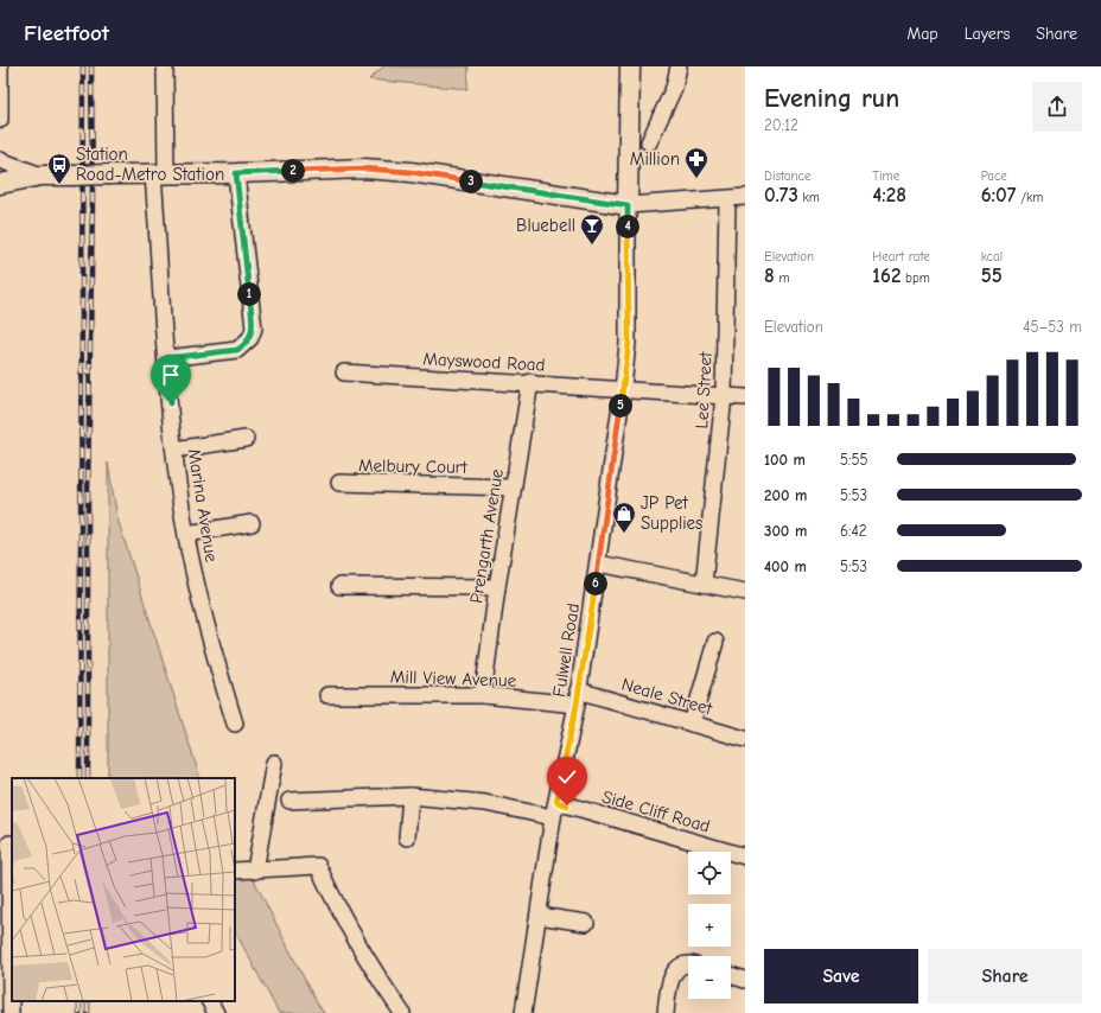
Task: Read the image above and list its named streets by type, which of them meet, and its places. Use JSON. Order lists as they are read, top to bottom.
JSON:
{
  "streets": {
    "street": [
      "Mayswood Road",
      "Lee Street",
      "Melbury Court",
      "Marina Avenue",
      "Prengarth Avenue",
      "Fulwell Road",
      "Mill View Avenue",
      "Neale Street",
      "Side Cliff Road"
    ]
  },
  "crossings": [
    ["Mayswood Road", "Lee Street"],
    ["Mayswood Road", "Prengarth Avenue"],
    ["Mayswood Road", "Fulwell Road"],
    ["Melbury Court", "Prengarth Avenue"],
    ["Prengarth Avenue", "Mill View Avenue"],
    ["Fulwell Road", "Mill View Avenue"],
    ["Fulwell Road", "Neale Street"],
    ["Fulwell Road", "Side Cliff Road"],
    ["Mill View Avenue", "Neale Street"]
  ],
  "places": {
    "pharmacy": ["Million"],
    "bus stop": ["Station Road-Metro Station"],
    "bar": ["Bluebell"],
    "shop": ["JP Pet Supplies"]
  },
  "page": {
    "header": "Fleetfoot",
    "nav": ["Map", "Layers", "Share"],
    "heading": ["Evening run", "20:12"],
    "stats": [
      ["Distance", "0.73 km"],
      ["Time", "4:28"],
      ["Pace", "6:07 /km"],
      ["Elevation", "8 m"],
      ["Heart rate", "162 bpm"],
      ["kcal", "55"]
    ],
    "pins": [
      "2",
      "3",
      "4",
      "1",
      "5",
      "6"
    ],
    "chart": ["Elevation", "45–53 m"],
    "list": [
      {
        "name": "100 m",
        "note": "5:55"
      },
      {
        "name": "200 m",
        "note": "5:53"
      },
      {
        "name": "300 m",
        "note": "6:42"
      },
      {
        "name": "400 m",
        "note": "5:53"
      }
    ],
    "map_buttons": ["+", "−"],
    "buttons": ["Save", "Share"]
  }
}
